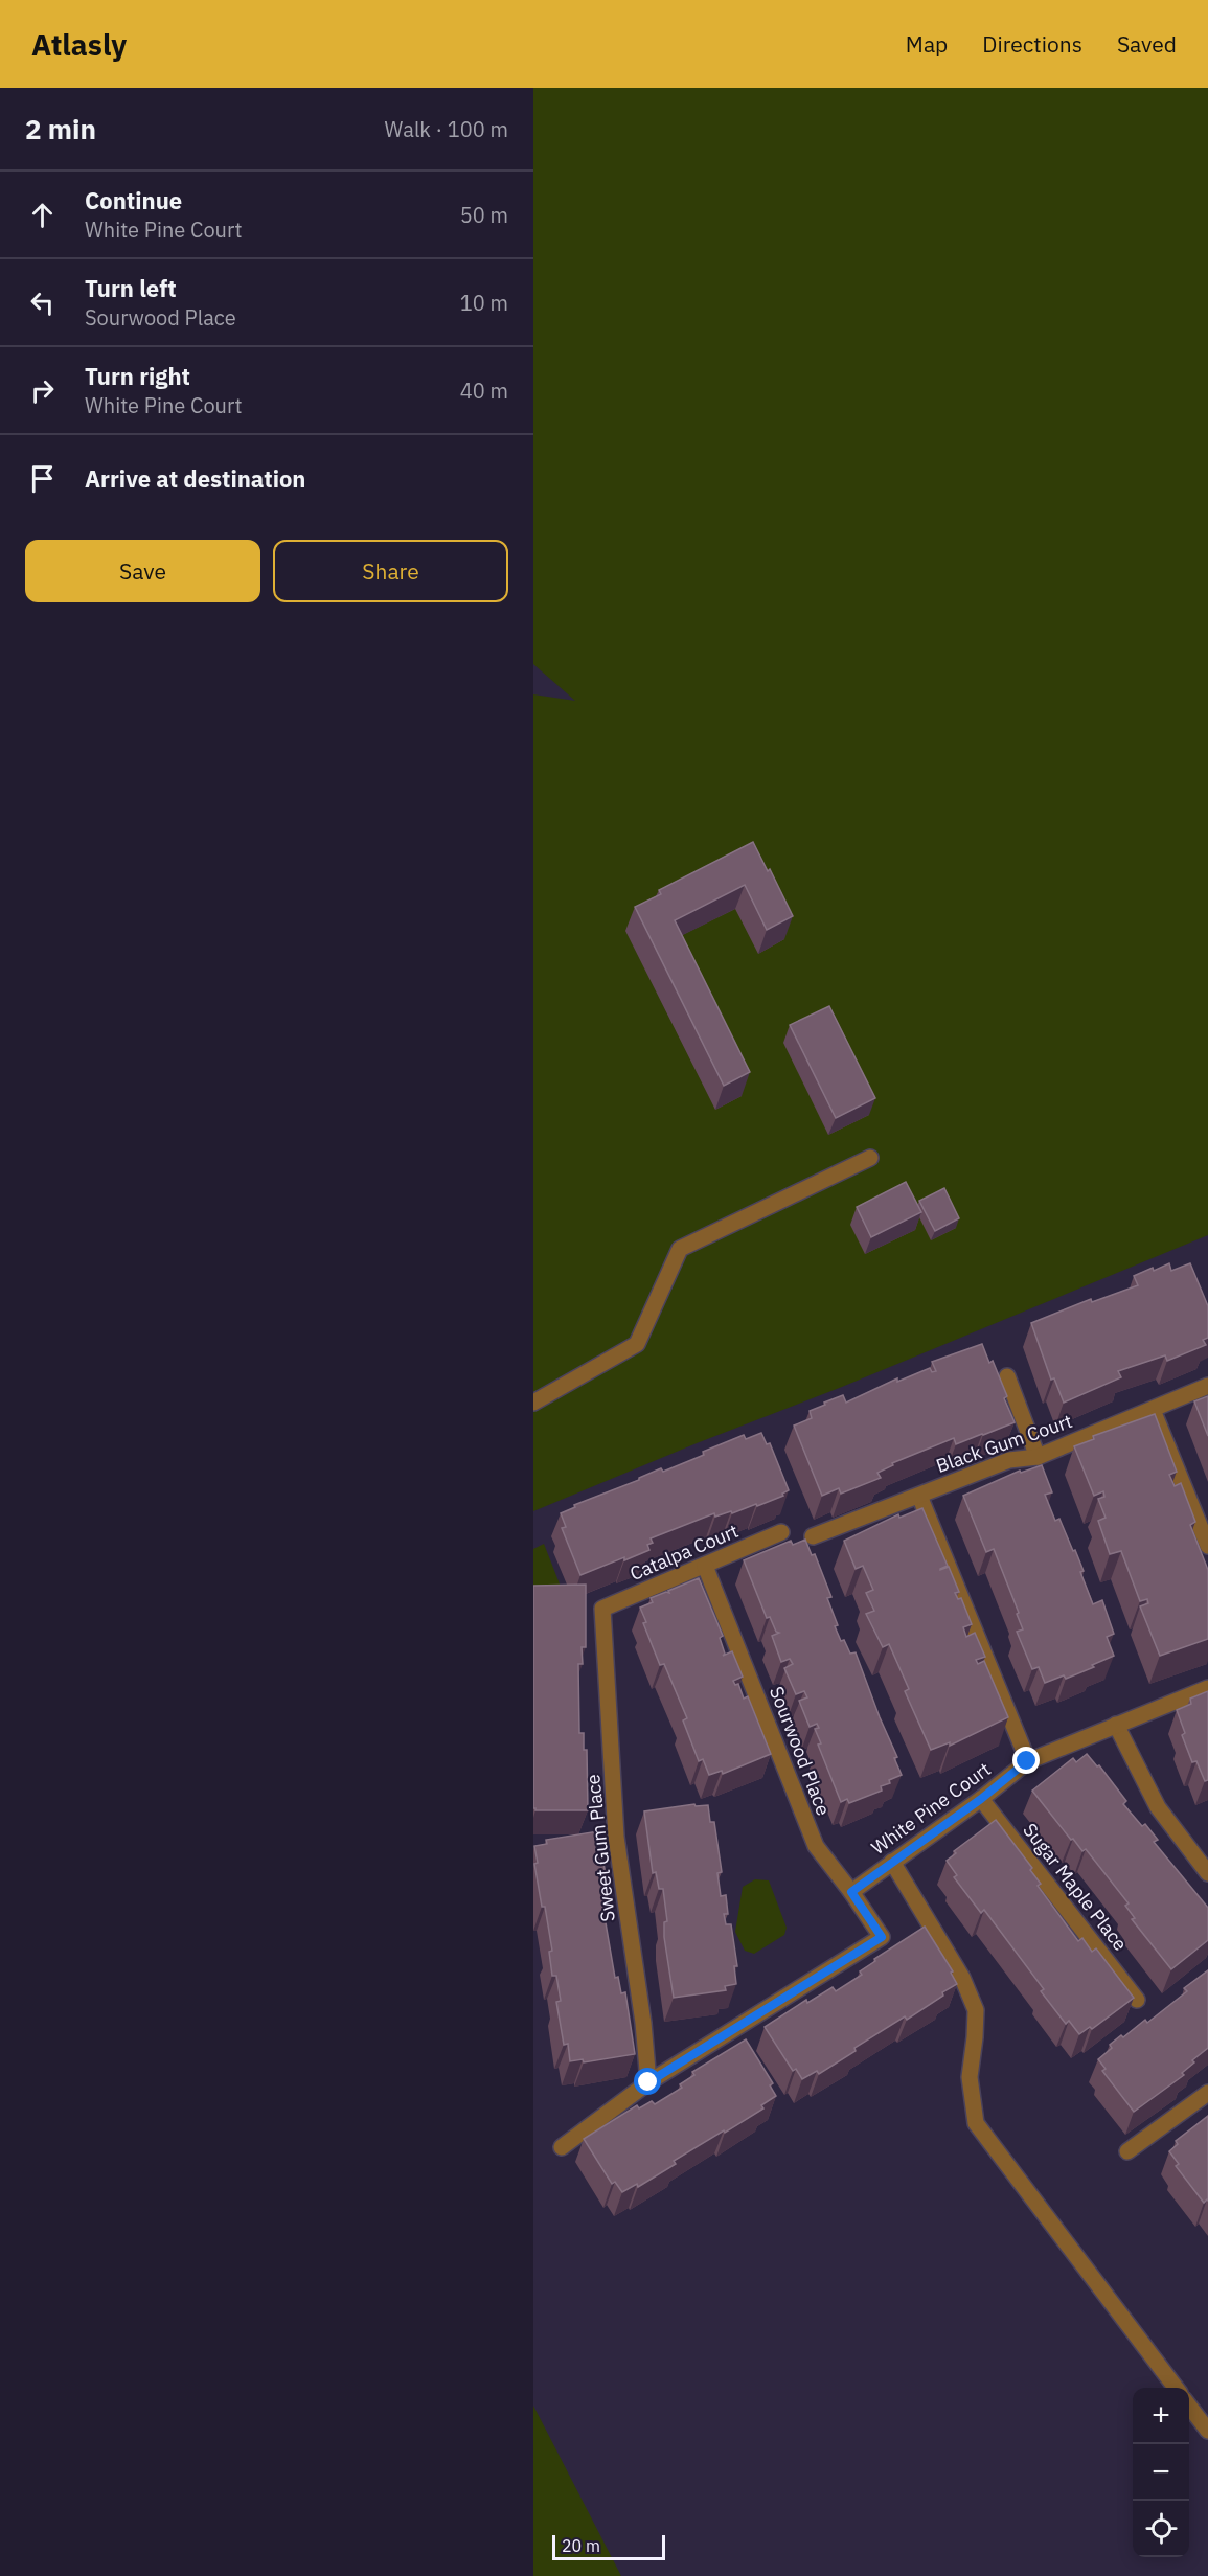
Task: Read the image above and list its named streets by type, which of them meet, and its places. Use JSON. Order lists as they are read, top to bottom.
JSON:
{
  "streets": {
    "street": [
      "Black Gum Court",
      "Catalpa Court",
      "Sourwood Place",
      "White Pine Court",
      "Sweet Gum Place",
      "Sugar Maple Place"
    ]
  },
  "crossings": [
    ["Catalpa Court", "Sourwood Place"],
    ["Catalpa Court", "Sweet Gum Place"],
    ["Sourwood Place", "White Pine Court"],
    ["Sourwood Place", "Sweet Gum Place"],
    ["White Pine Court", "Sugar Maple Place"]
  ],
  "scale_bar": "20 m",
  "page": {
    "header": "Atlasly",
    "nav": ["Map", "Directions", "Saved"],
    "heading": ["2 min", "Walk · 100 m"],
    "list": [
      ["Continue", "White Pine Court", "50 m"],
      ["Turn left", "Sourwood Place", "10 m"],
      ["Turn right", "White Pine Court", "40 m"],
      "Arrive at destination"
    ],
    "buttons": ["Save", "Share"],
    "map_buttons": ["+", "−"],
    "scale": "20 m"
  }
}
